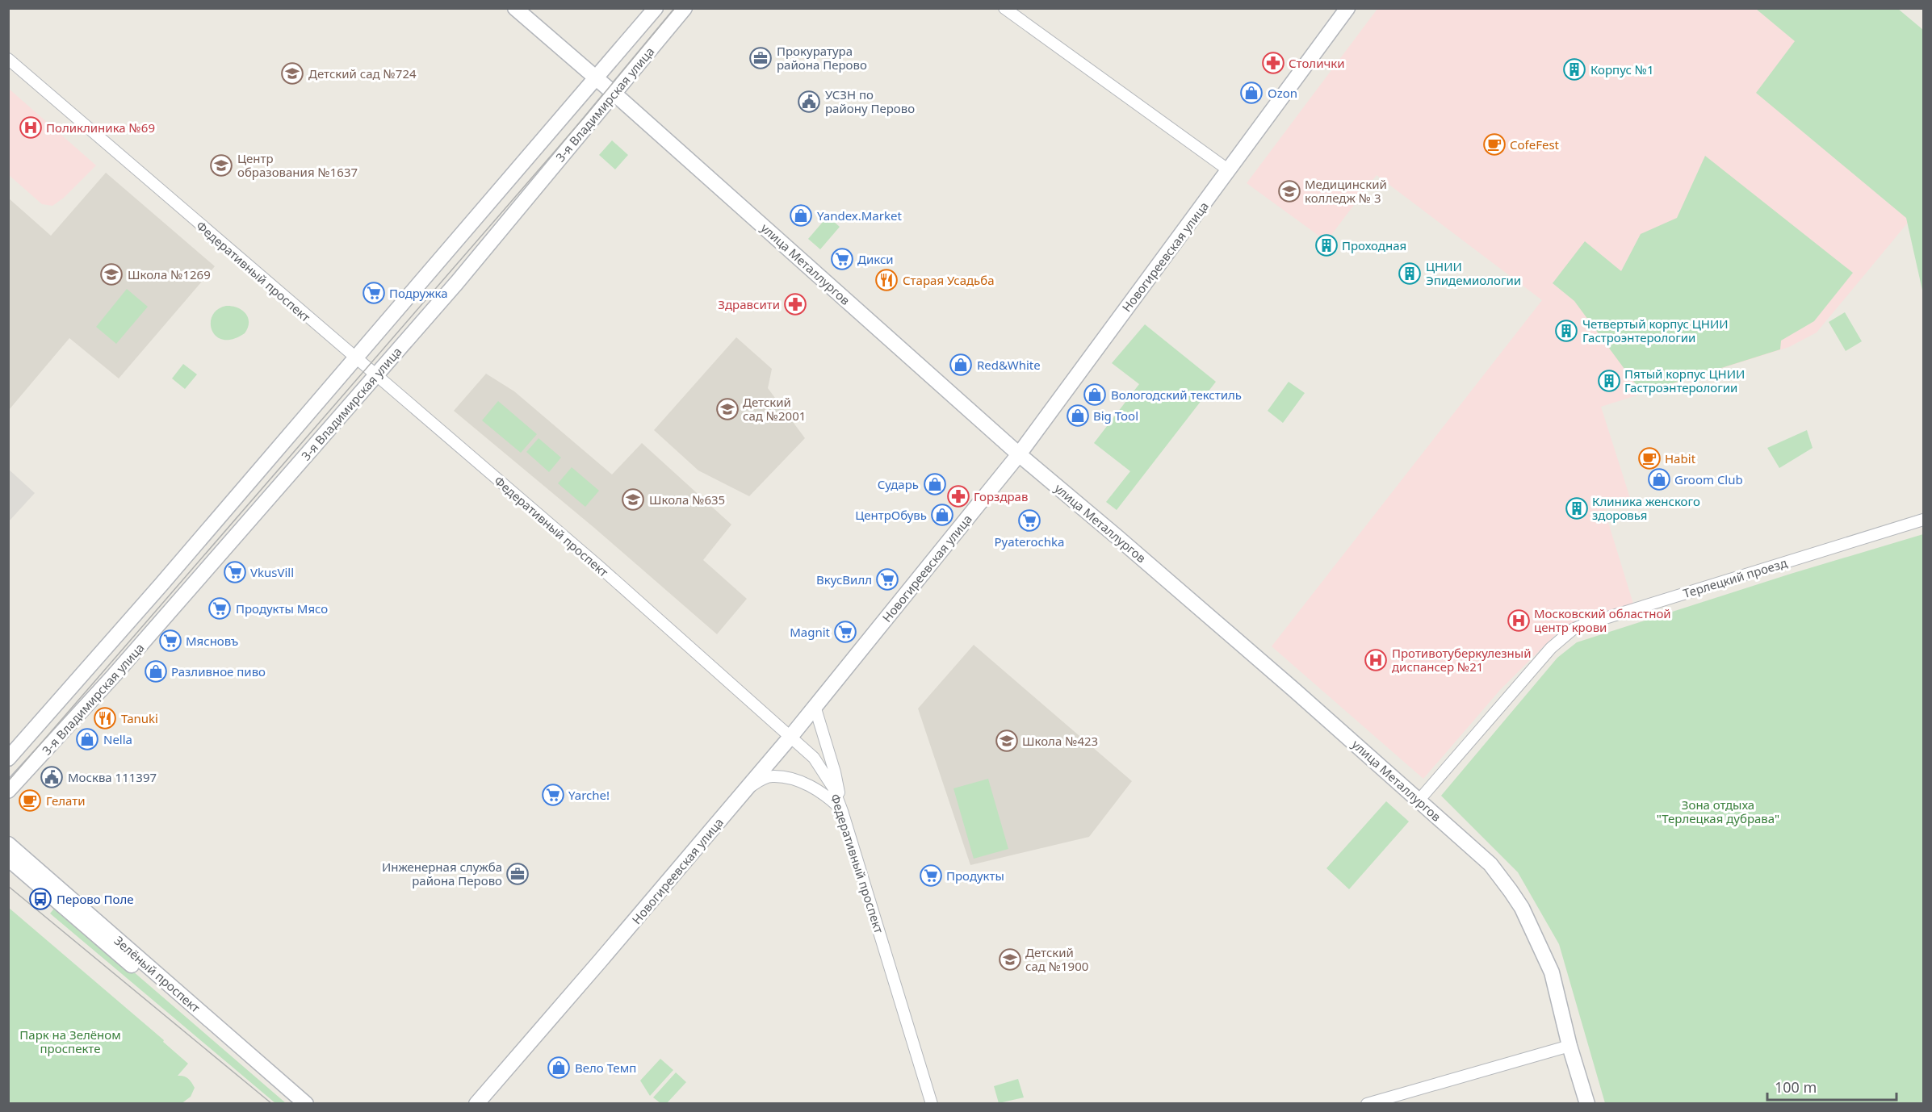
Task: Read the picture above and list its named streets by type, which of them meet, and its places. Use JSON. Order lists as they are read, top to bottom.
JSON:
{
  "streets": {
    "street": [
      "3-я Владимирская улица",
      "Новогиреевская улица",
      "улица Металлургов",
      "Федеративный проспект",
      "Терлецкий проезд",
      "Зелёный проспект"
    ]
  },
  "crossings": [
    ["3-я Владимирская улица", "улица Металлургов"],
    ["3-я Владимирская улица", "Федеративный проспект"],
    ["Новогиреевская улица", "улица Металлургов"],
    ["Новогиреевская улица", "Федеративный проспект"],
    ["улица Металлургов", "Терлецкий проезд"]
  ],
  "parks": ["Зона отдыха \"Терлецкая дубрава\"", "Парк на Зелёном проспекте"],
  "places": {
    "office": ["Прокуратура района Перово", "Инженерная служба района Перово"],
    "pharmacy": ["Столички", "Здравсити", "Горздрав"],
    "building": [
      "Корпус №1",
      "Проходная",
      "ЦНИИ Эпидемиологии",
      "Четвертый корпус ЦНИИ Гастроэнтерологии",
      "Пятый корпус ЦНИИ Гастроэнтерологии",
      "Клиника женского здоровья"
    ],
    "school or university": [
      "Детский сад №724",
      "Центр образования №1637",
      "Медицинский колледж № 3",
      "Школа №1269",
      "Детский сад №2001",
      "Школа №635",
      "Школа №423",
      "Детский сад №1900"
    ],
    "shop": [
      "Ozon",
      "Yandex.Market",
      "Red&White",
      "Вологодский текстиль",
      "Big Tool",
      "Groom Club",
      "Сударь",
      "ЦентрОбувь",
      "Разливное пиво",
      "Nella",
      "Вело Темп"
    ],
    "public building": ["УСЗН по району Перово", "Москва 111397"],
    "hospital": ["Поликлиника №69", "Московский областной центр крови", "Противотуберкулезный диспансер №21"],
    "cafe": ["CofeFest", "Habit", "Гелати"],
    "supermarket": [
      "Дикси",
      "Подружка",
      "Pyaterochka",
      "VkusVill",
      "ВкусВилл",
      "Продукты Мясо",
      "Magnit",
      "Мясновъ",
      "Yarche!",
      "Продукты"
    ],
    "restaurant": ["Старая Усадьба", "Tanuki"],
    "bus stop": ["Перово Поле"]
  },
  "scale_bar": "100 m"
}
